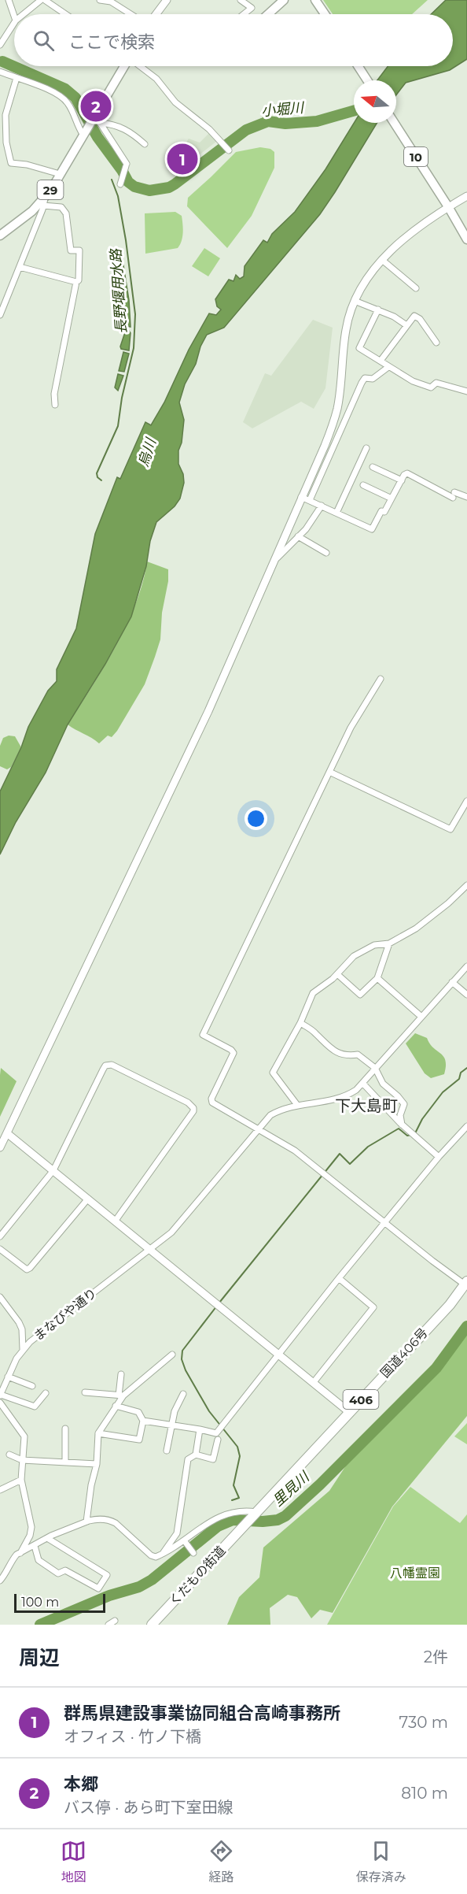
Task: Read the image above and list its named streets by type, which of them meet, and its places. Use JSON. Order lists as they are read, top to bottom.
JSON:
{
  "streets": {
    "highway": ["国道406号", "406", "くだもの街道"],
    "main road": ["10", "29"],
    "street": ["まなびや通り"]
  },
  "crossings": [
    ["国道406号", "くだもの街道"]
  ],
  "districts": ["下大島町"],
  "water": [
    "小堀川",
    "長野堰用水路",
    "烏川",
    "里見川"
  ],
  "parks": ["八幡霊園"],
  "scale_bar": "100 m",
  "north": "left",
  "page": {
    "search": "ここで検索",
    "pins": ["2", "1"],
    "scale": "100 m",
    "heading": ["周辺", "2件"],
    "list": [
      {
        "mark": "1",
        "name": "群馬県建設事業協同組合高崎事務所",
        "note": "オフィス · 竹ノ下橋",
        "value": "730 m"
      },
      {
        "mark": "2",
        "name": "本郷",
        "note": "バス停 · あら町下室田線",
        "value": "810 m"
      }
    ],
    "nav": ["地図", "経路", "保存済み"]
  }
}
